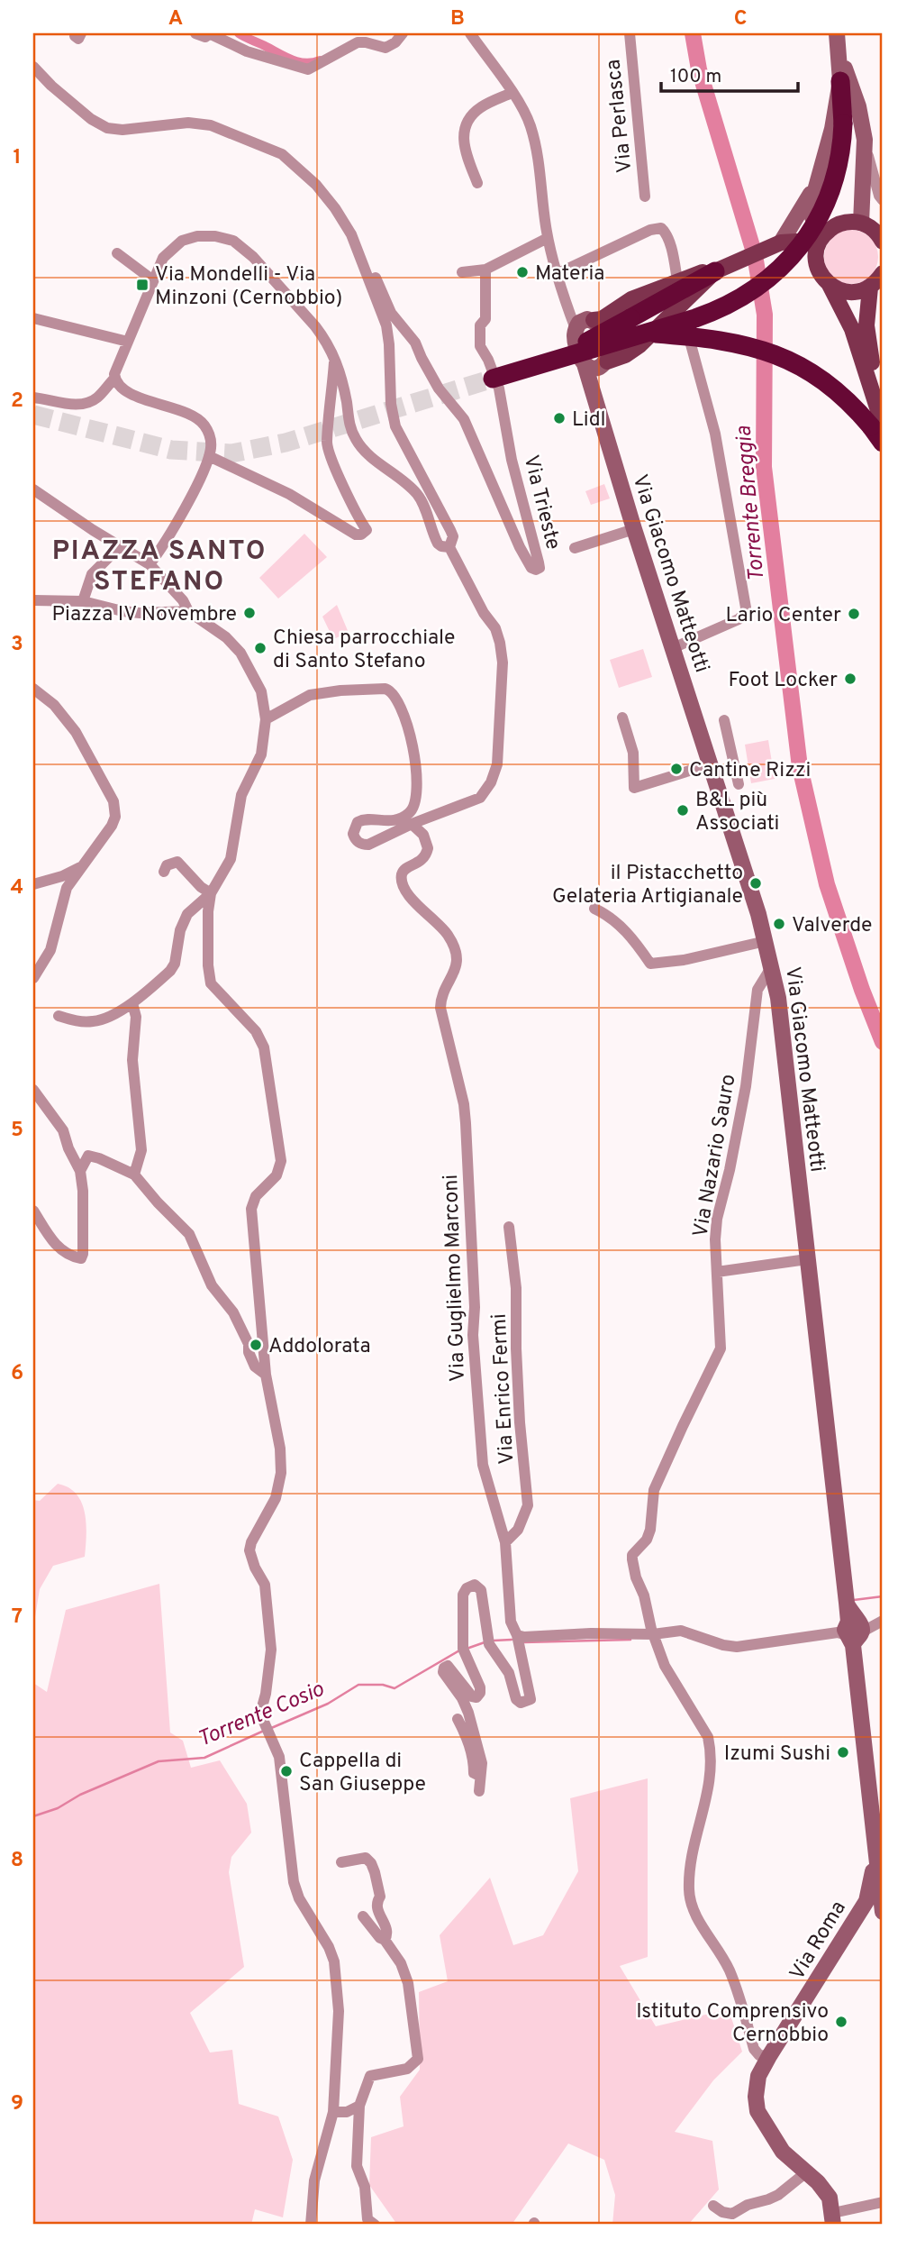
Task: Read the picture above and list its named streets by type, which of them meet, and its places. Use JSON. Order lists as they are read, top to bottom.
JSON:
{
  "streets": {
    "street": [
      "Via Perlasca",
      "Via Trieste",
      "Via Giacomo Matteotti",
      "Via Nazario Sauro",
      "Via Guglielmo Marconi",
      "Via Enrico Fermi",
      "Via Roma"
    ]
  },
  "crossings": [
    ["Via Giacomo Matteotti", "Via Nazario Sauro"],
    ["Via Giacomo Matteotti", "Via Roma"],
    ["Via Guglielmo Marconi", "Via Enrico Fermi"]
  ],
  "districts": ["PIAZZA SANTO STEFANO"],
  "water": ["Torrente Breggia", "Torrente Cosio"],
  "places": {
    "other": [
      "Materia",
      "Lidl",
      "Piazza IV Novembre",
      "Lario Center",
      "Chiesa parrocchiale di Santo Stefano",
      "Foot Locker",
      "Cantine Rizzi",
      "B&L più Associati",
      "il Pistacchetto Gelateria Artigianale",
      "Valverde",
      "Addolorata",
      "Izumi Sushi",
      "Cappella di San Giuseppe",
      "Istituto Comprensivo Cernobbio"
    ],
    "transit": ["Via Mondelli - Via Minzoni (Cernobbio)"]
  },
  "scale_bar": "100 m",
  "grid": {
    "columns": ["A", "B", "C"],
    "rows": [
      "1",
      "2",
      "3",
      "4",
      "5",
      "6",
      "7",
      "8",
      "9"
    ]
  }
}
